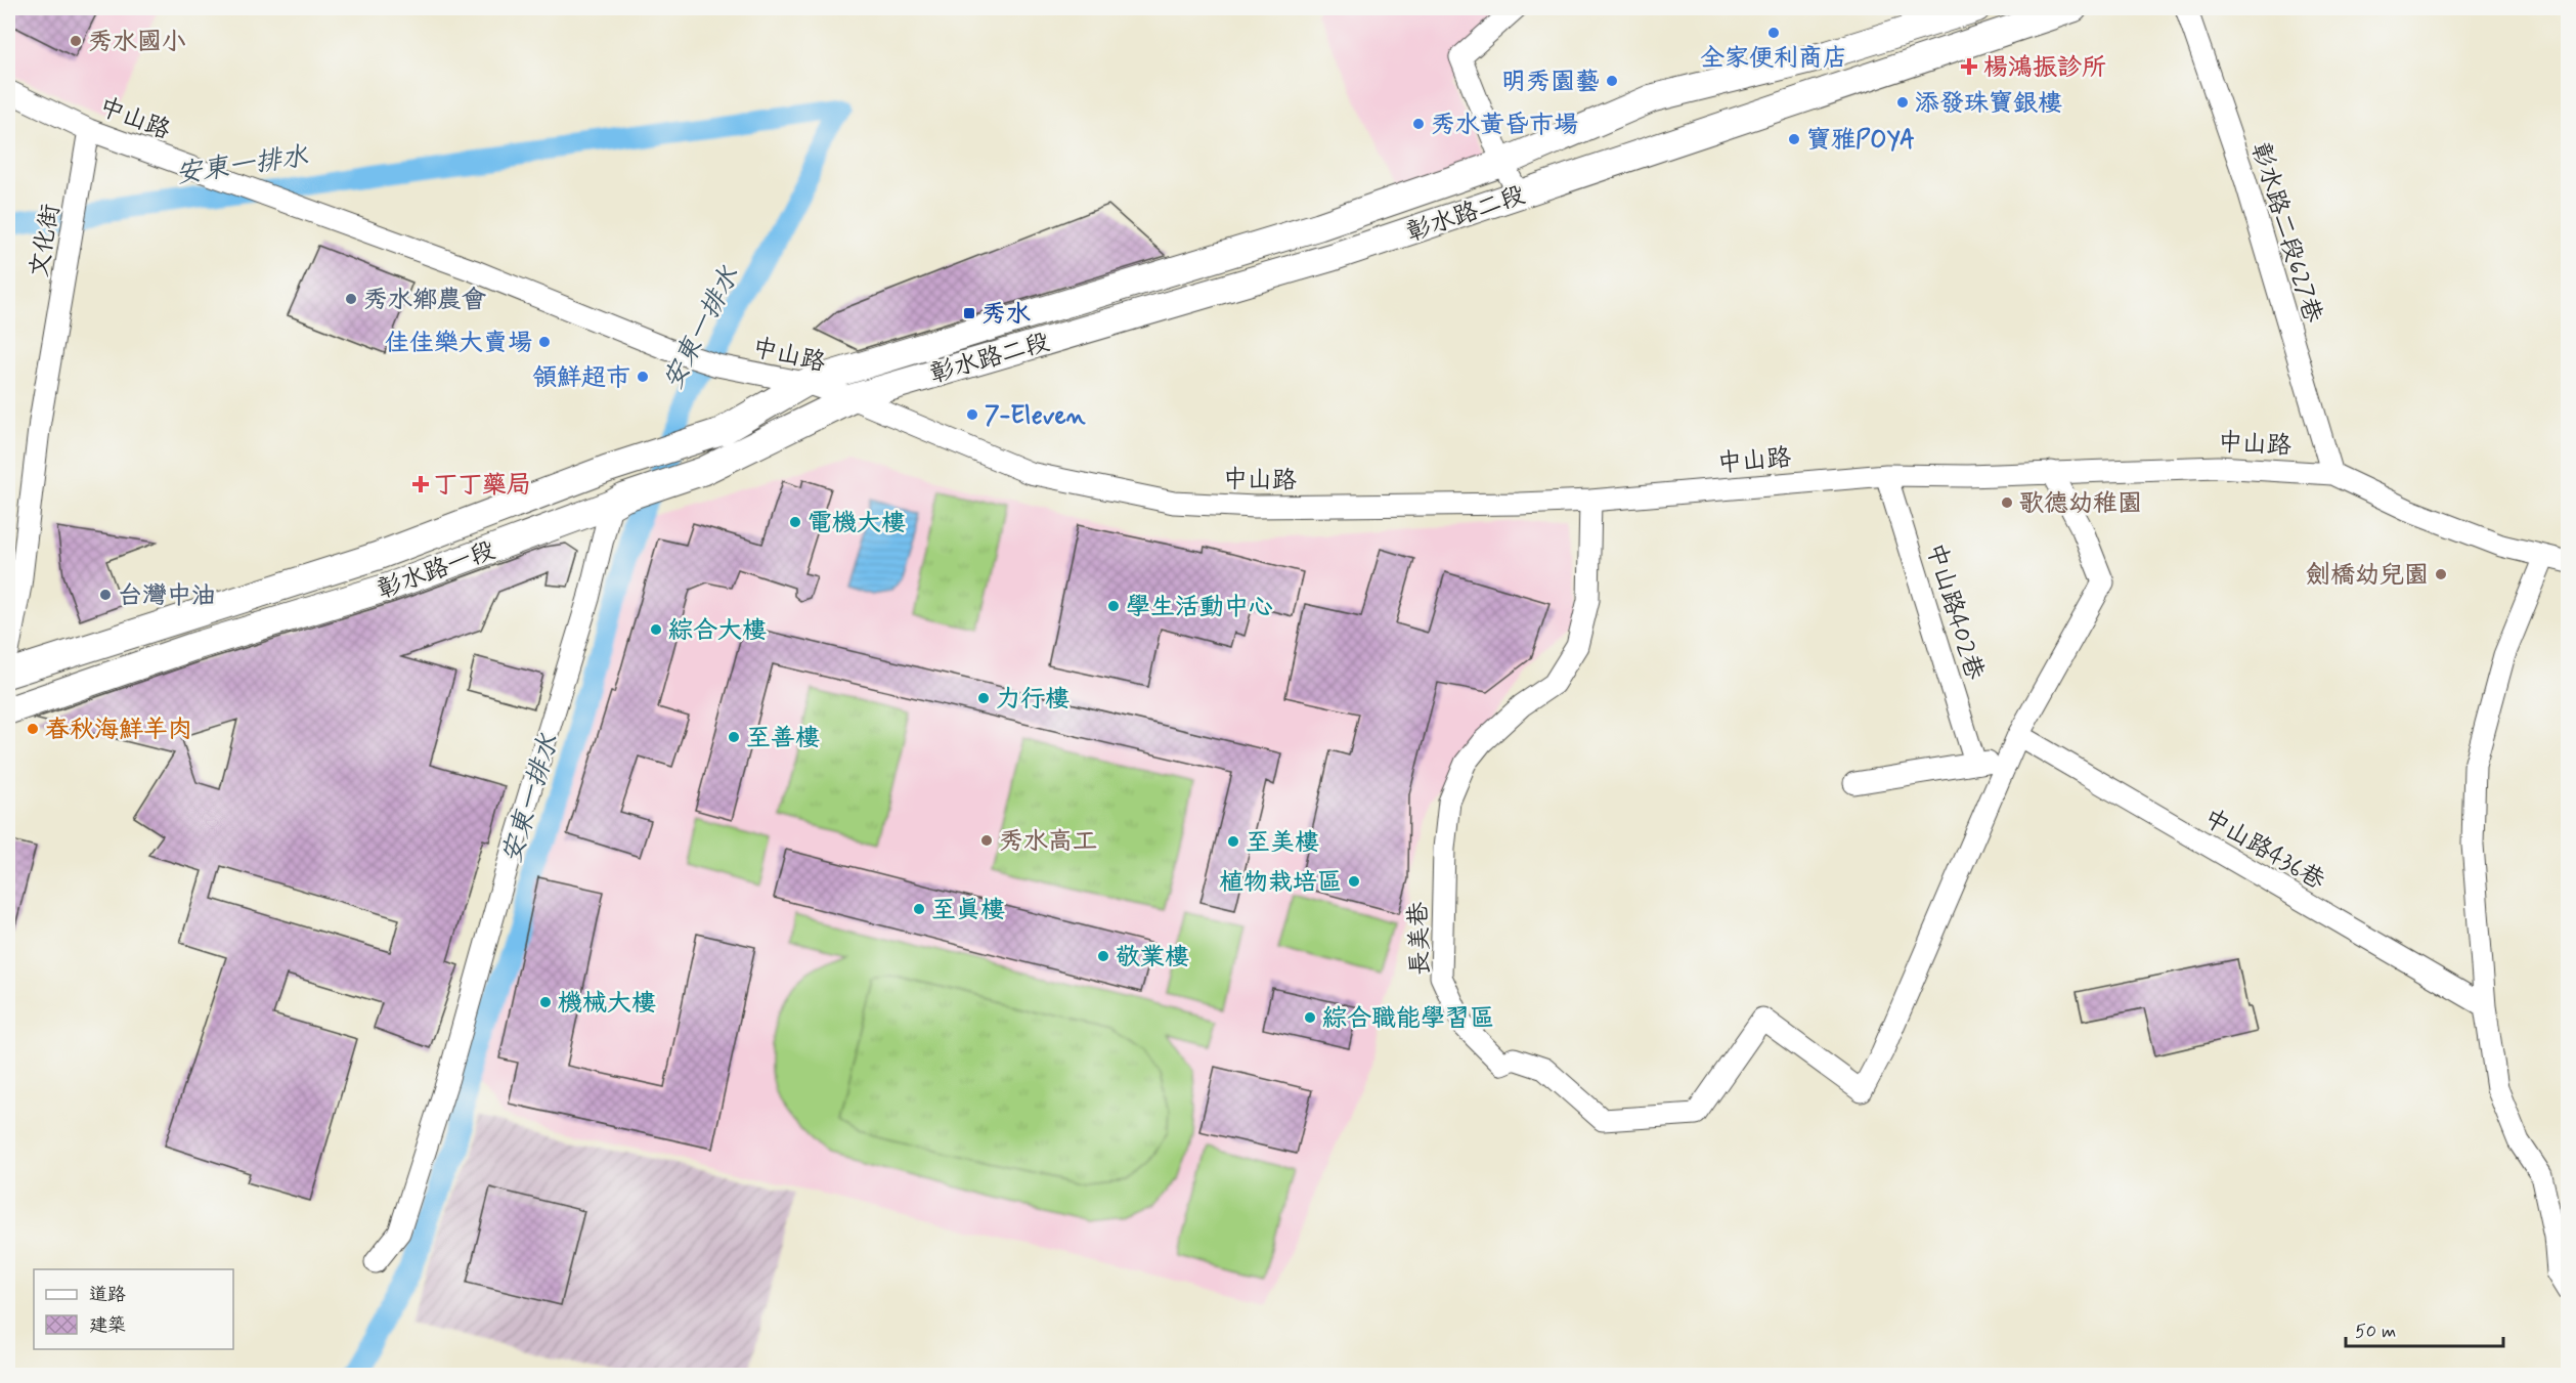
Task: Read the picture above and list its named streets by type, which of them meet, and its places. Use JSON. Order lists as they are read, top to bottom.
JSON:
{
  "streets": {
    "main road": ["彰水路二段", "彰水路一段"],
    "street": [
      "中山路",
      "彰水路二段627巷",
      "文化街",
      "中山路402巷",
      "中山路436巷",
      "長美巷"
    ]
  },
  "crossings": [
    ["中山路", "彰水路二段"],
    ["中山路", "彰水路二段627巷"],
    ["中山路", "文化街"],
    ["中山路", "彰水路一段"],
    ["中山路", "中山路402巷"],
    ["中山路", "長美巷"],
    ["彰水路二段", "彰水路一段"]
  ],
  "water": ["安東一排水"],
  "places": {
    "other": [
      "全家便利商店",
      "秀水國小",
      "明秀園藝",
      "添發珠寶銀樓",
      "秀水黃昏市場",
      "寶雅POYA",
      "秀水鄉農會",
      "佳佳樂大賣場",
      "領鮮超市",
      "7-Eleven",
      "歌德幼稚園",
      "電機大樓",
      "劍橋幼兒園",
      "台灣中油",
      "學生活動中心",
      "綜合大樓",
      "力行樓",
      "春秋海鮮羊肉",
      "至善樓",
      "秀水高工",
      "至美樓",
      "植物栽培區",
      "至真樓",
      "敬業樓",
      "機械大樓",
      "綜合職能學習區"
    ],
    "health": ["楊鴻振診所", "丁丁藥局"],
    "transit": ["秀水"]
  },
  "legend": ["道路", "建築"],
  "scale_bar": "50 m"
}
